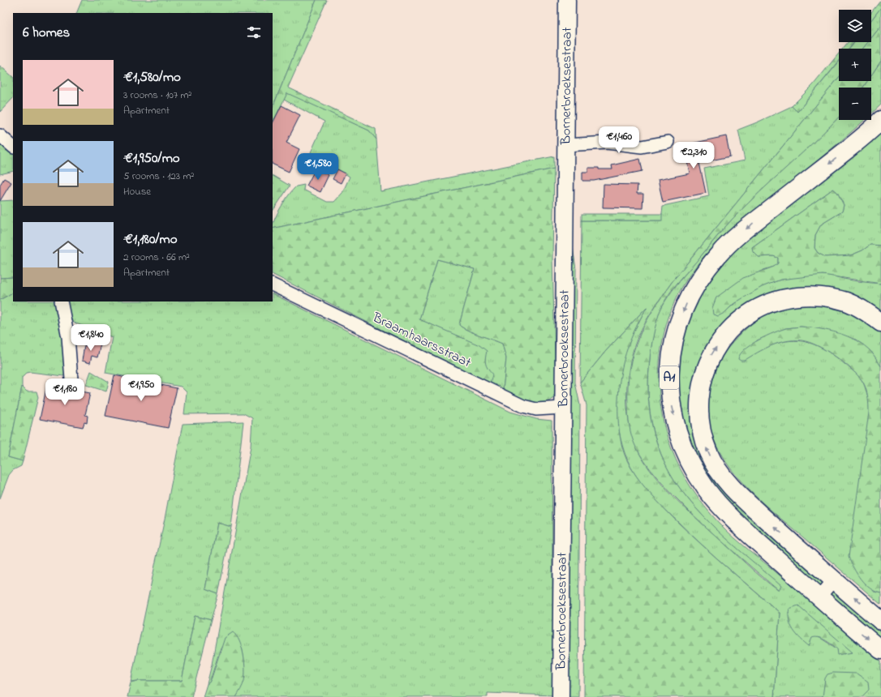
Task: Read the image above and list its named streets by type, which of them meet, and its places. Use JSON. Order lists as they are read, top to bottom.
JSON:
{
  "streets": {
    "highway": ["A1"],
    "main road": ["Bornerbroeksestraat"],
    "street": ["Braamhaarsstraat"]
  },
  "crossings": [
    ["Bornerbroeksestraat", "Braamhaarsstraat"]
  ],
  "page": {
    "map_buttons": ["+", "−"],
    "heading": "6 homes",
    "list": [
      {
        "name": "€1,580/mo",
        "note": "3 rooms · 107 m² · Apartment"
      },
      {
        "name": "€1,950/mo",
        "note": "5 rooms · 123 m² · House"
      },
      {
        "name": "€1,180/mo",
        "note": "2 rooms · 66 m² · Apartment"
      }
    ],
    "price": [
      "€1,460",
      "€2,310",
      "€1,580",
      "€1,840",
      "€1,950",
      "€1,180"
    ]
  }
}
